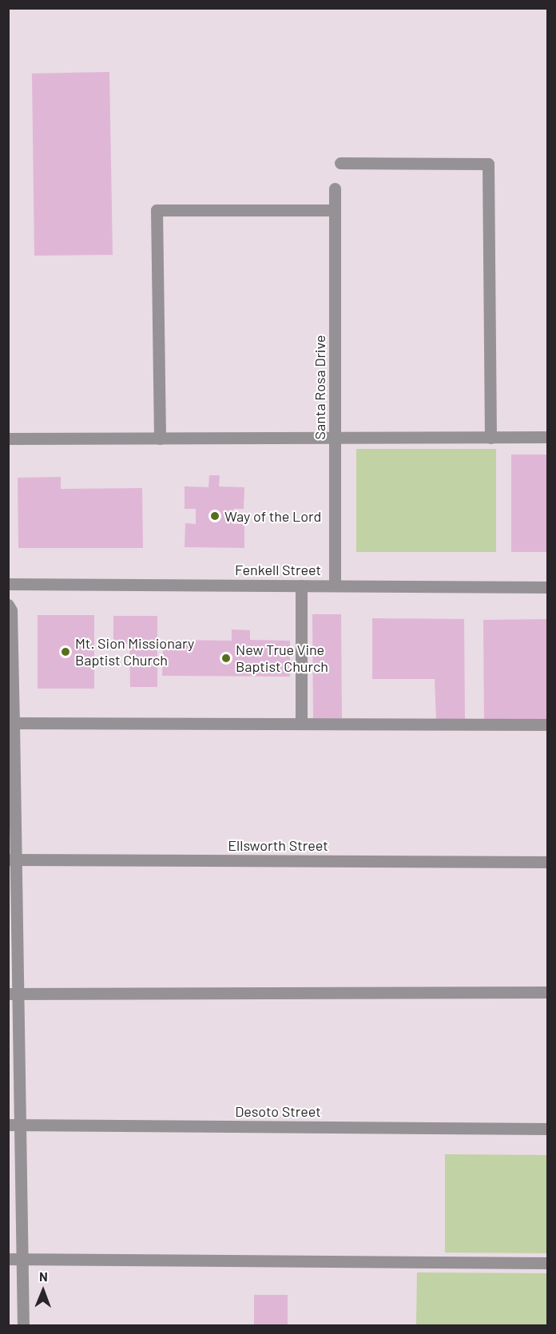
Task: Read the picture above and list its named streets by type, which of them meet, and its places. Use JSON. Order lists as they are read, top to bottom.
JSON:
{
  "streets": {
    "street": [
      "Santa Rosa Drive",
      "Fenkell Street",
      "Ellsworth Street",
      "Desoto Street"
    ]
  },
  "crossings": [
    ["Santa Rosa Drive", "Fenkell Street"]
  ],
  "places": ["Way of the Lord", "Mt. Sion Missionary Baptist Church", "New True Vine Baptist Church"],
  "north": "top"
}
